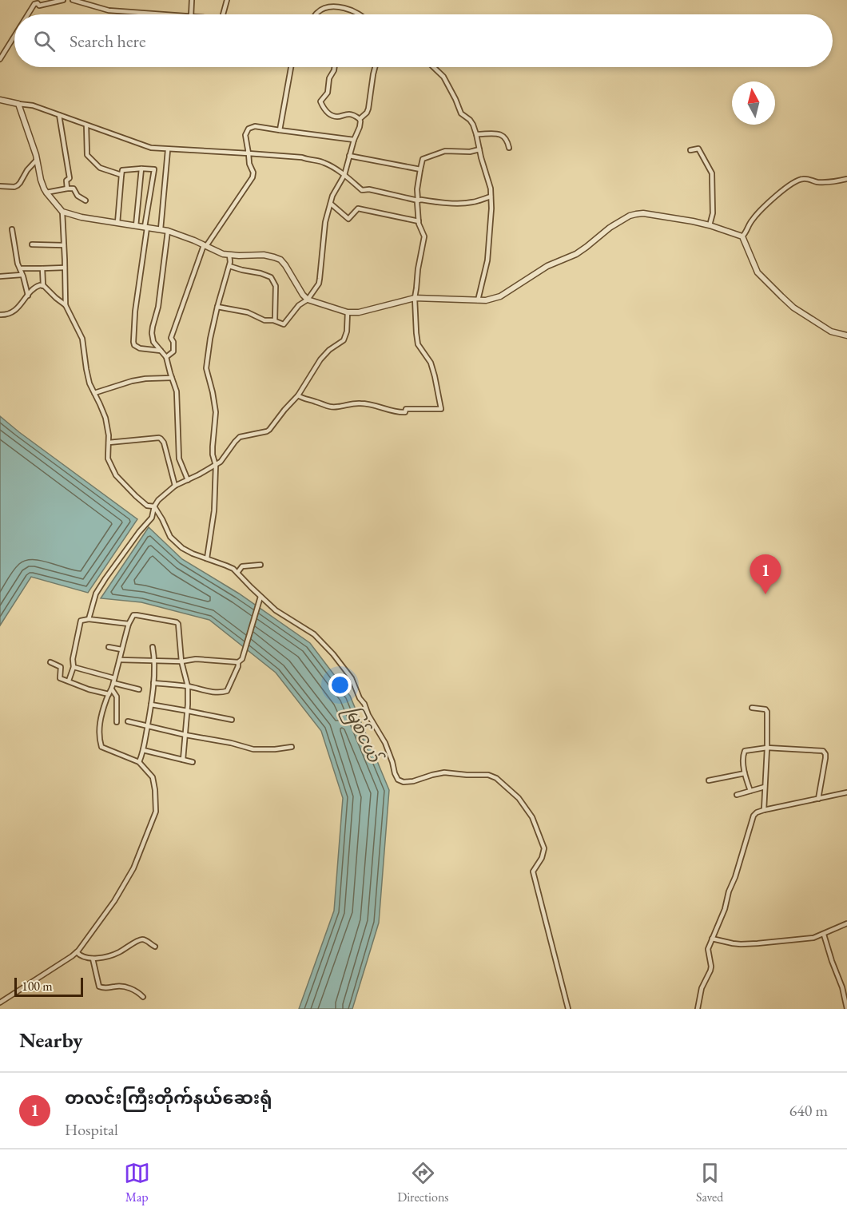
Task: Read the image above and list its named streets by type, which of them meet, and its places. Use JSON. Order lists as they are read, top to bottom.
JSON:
{
  "water": ["မြစ်ငယ်"],
  "scale_bar": "100 m",
  "north": "top",
  "page": {
    "search": "Search here",
    "pins": "1",
    "scale": "100 m",
    "heading": "Nearby",
    "list": [
      {
        "mark": "1",
        "name": "တလင်းကြီးတိုက်နယ်ဆေးရုံ",
        "note": "Hospital",
        "value": "640 m"
      }
    ],
    "nav": ["Map", "Directions", "Saved"]
  }
}
